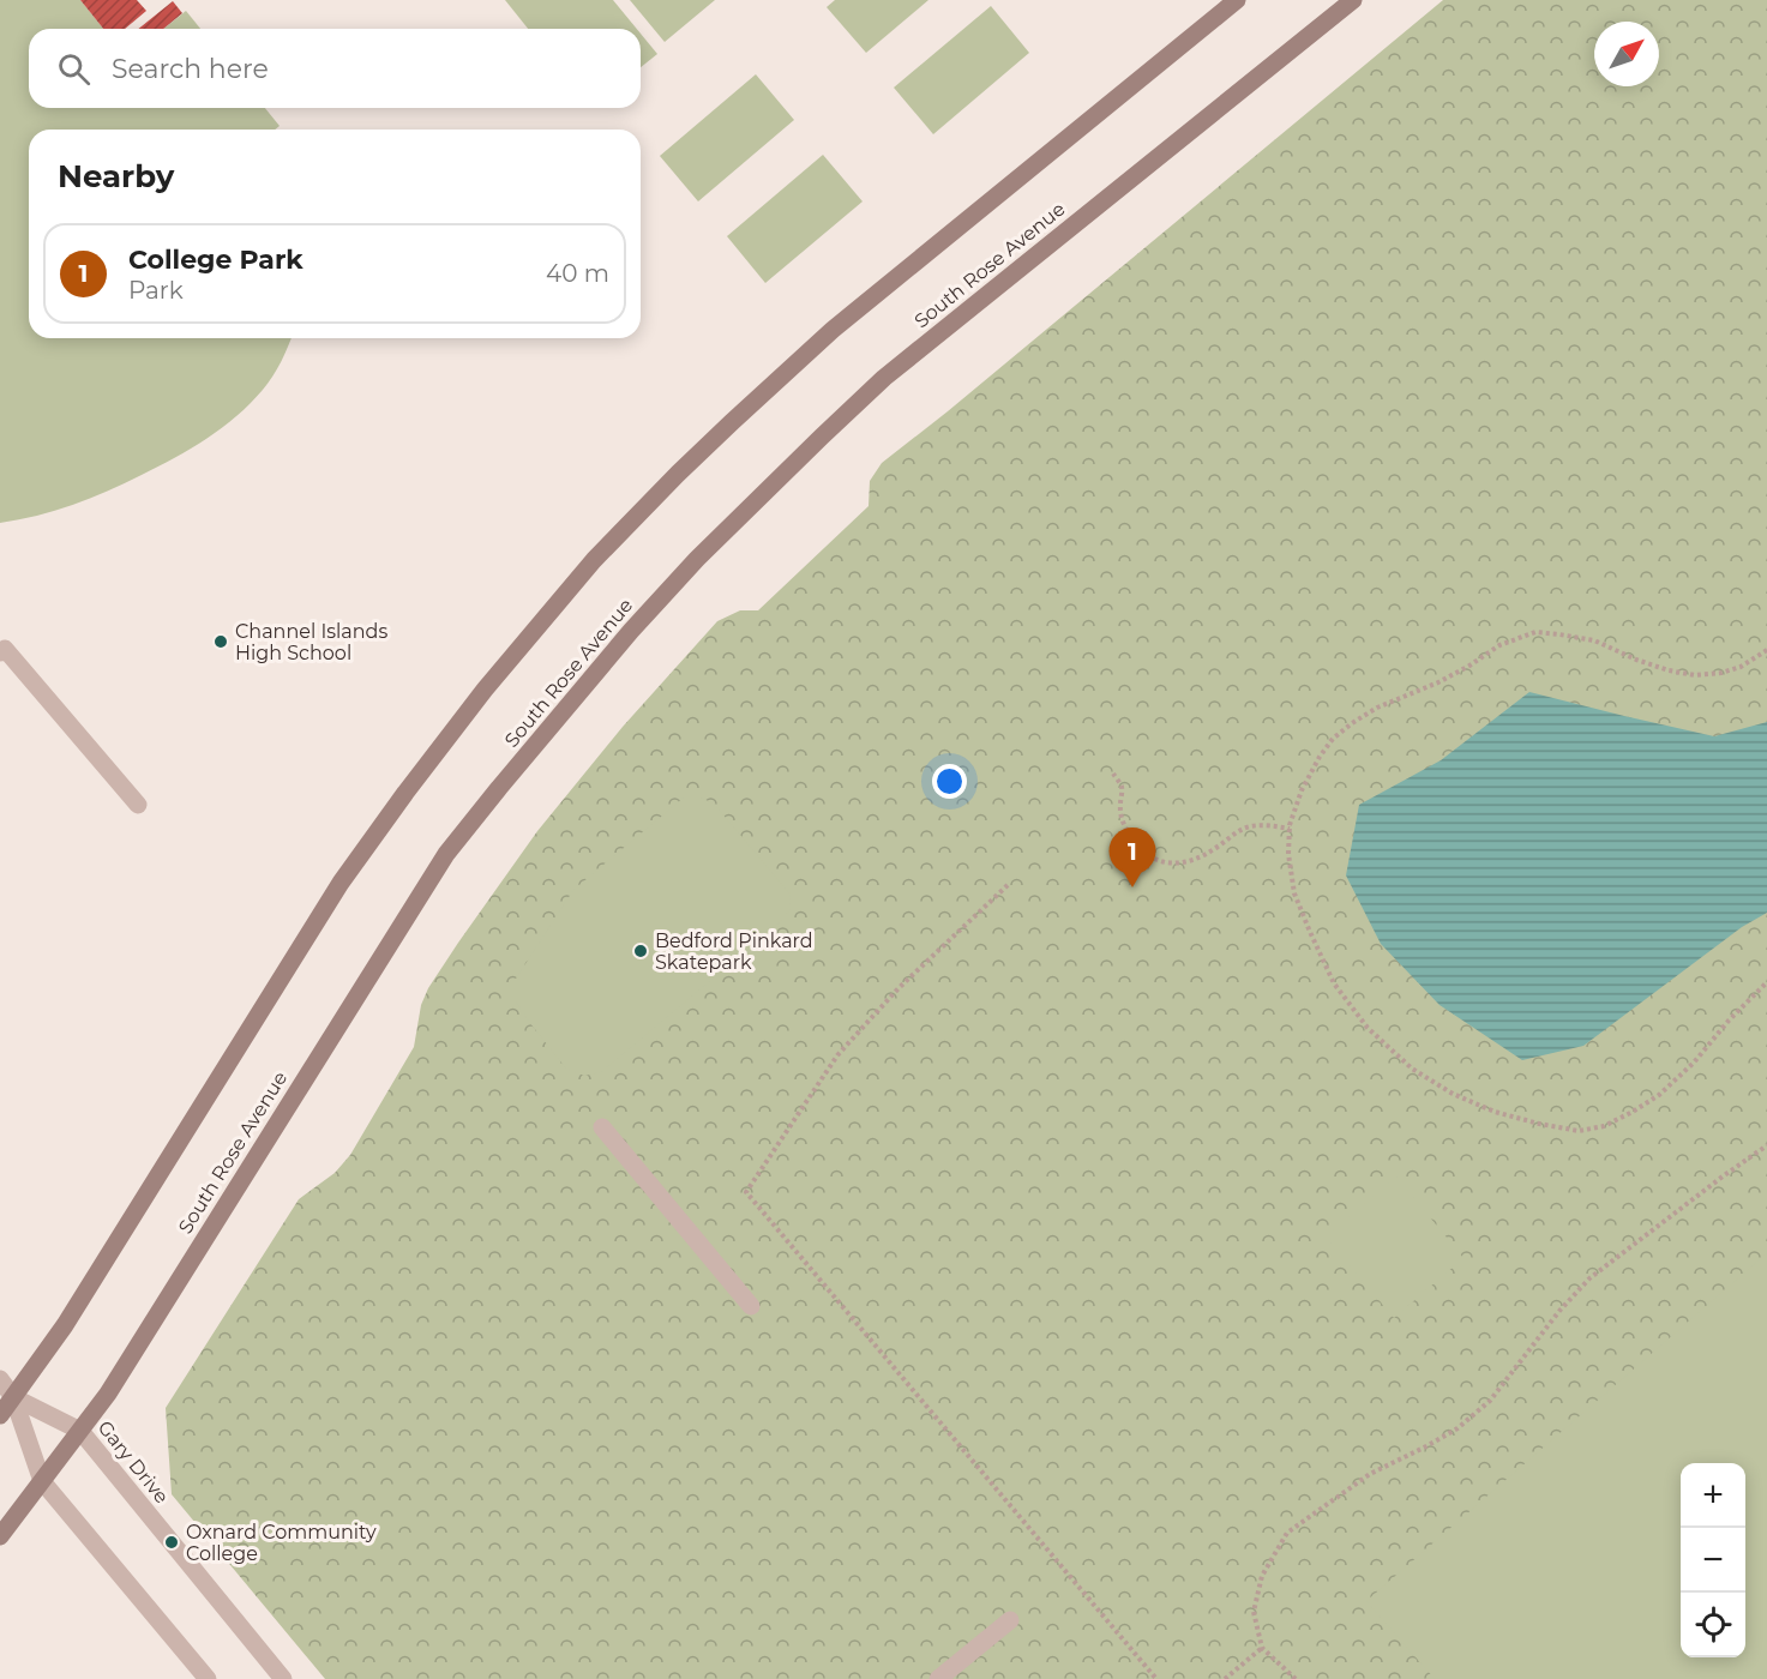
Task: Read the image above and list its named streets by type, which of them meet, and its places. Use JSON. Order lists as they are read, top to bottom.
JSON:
{
  "streets": {
    "main road": ["South Rose Avenue"],
    "street": ["Gary Drive"]
  },
  "crossings": [
    ["South Rose Avenue", "Gary Drive"]
  ],
  "places": ["Channel Islands High School", "Bedford Pinkard Skatepark", "Oxnard Community College"],
  "north": "top right",
  "page": {
    "search": "Search here",
    "heading": "Nearby",
    "list": [
      {
        "mark": "1",
        "name": "College Park",
        "note": "Park",
        "value": "40 m"
      }
    ],
    "pins": "1",
    "map_buttons": ["+", "−"]
  }
}
